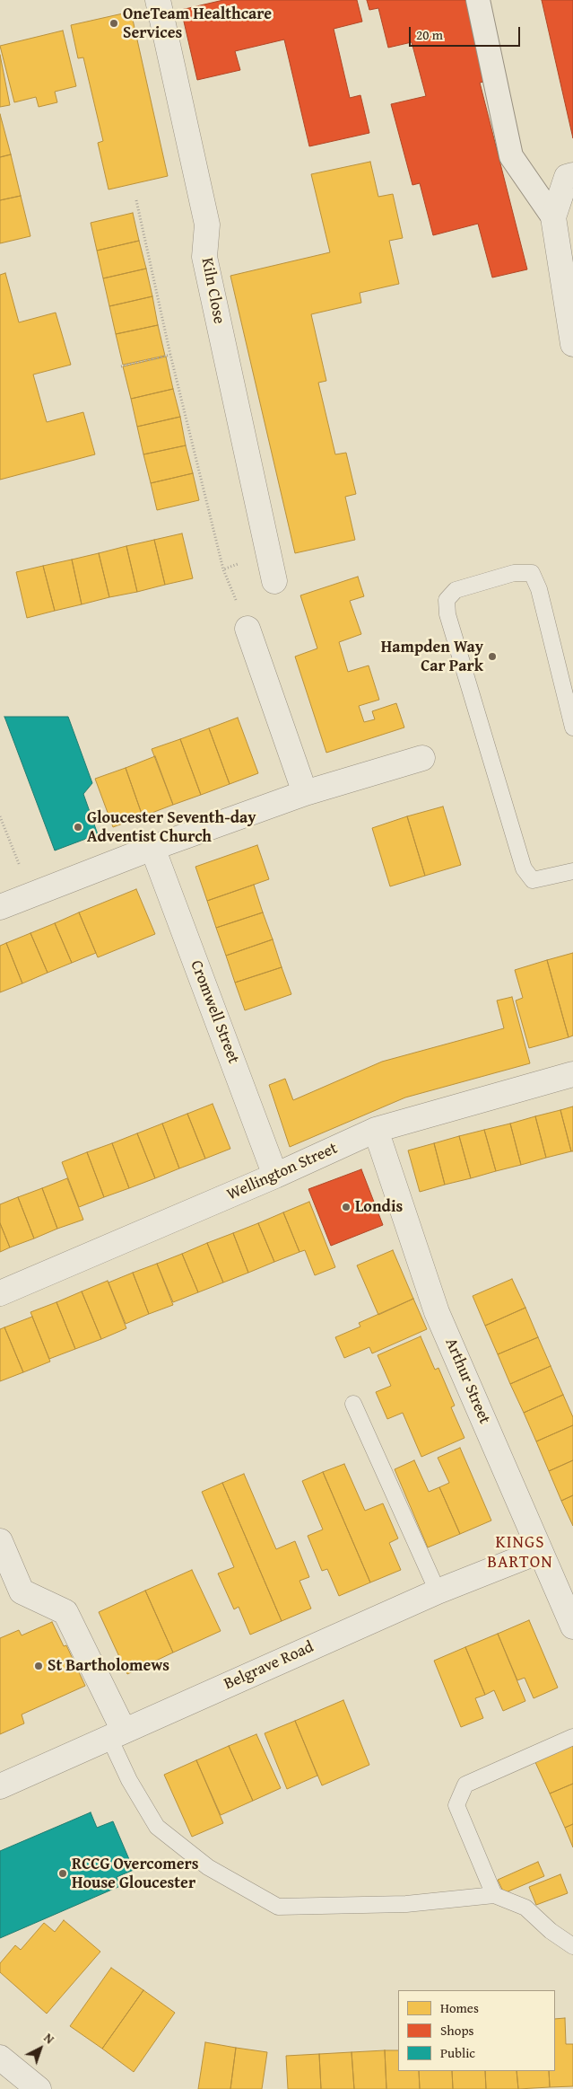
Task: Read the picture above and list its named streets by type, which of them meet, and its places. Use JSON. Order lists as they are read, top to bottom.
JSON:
{
  "streets": {
    "street": [
      "Kiln Close",
      "Cromwell Street",
      "Wellington Street",
      "Arthur Street",
      "Belgrave Road"
    ]
  },
  "crossings": [
    ["Cromwell Street", "Wellington Street"],
    ["Wellington Street", "Arthur Street"],
    ["Arthur Street", "Belgrave Road"]
  ],
  "districts": ["KINGS BARTON"],
  "places": [
    "OneTeam Healthcare Services",
    "Hampden Way Car Park",
    "Gloucester Seventh-day Adventist Church",
    "Londis",
    "St Bartholomews",
    "RCCG Overcomers House Gloucester"
  ],
  "legend": ["Homes", "Shops", "Public"],
  "scale_bar": "20 m",
  "north": "top right"
}
